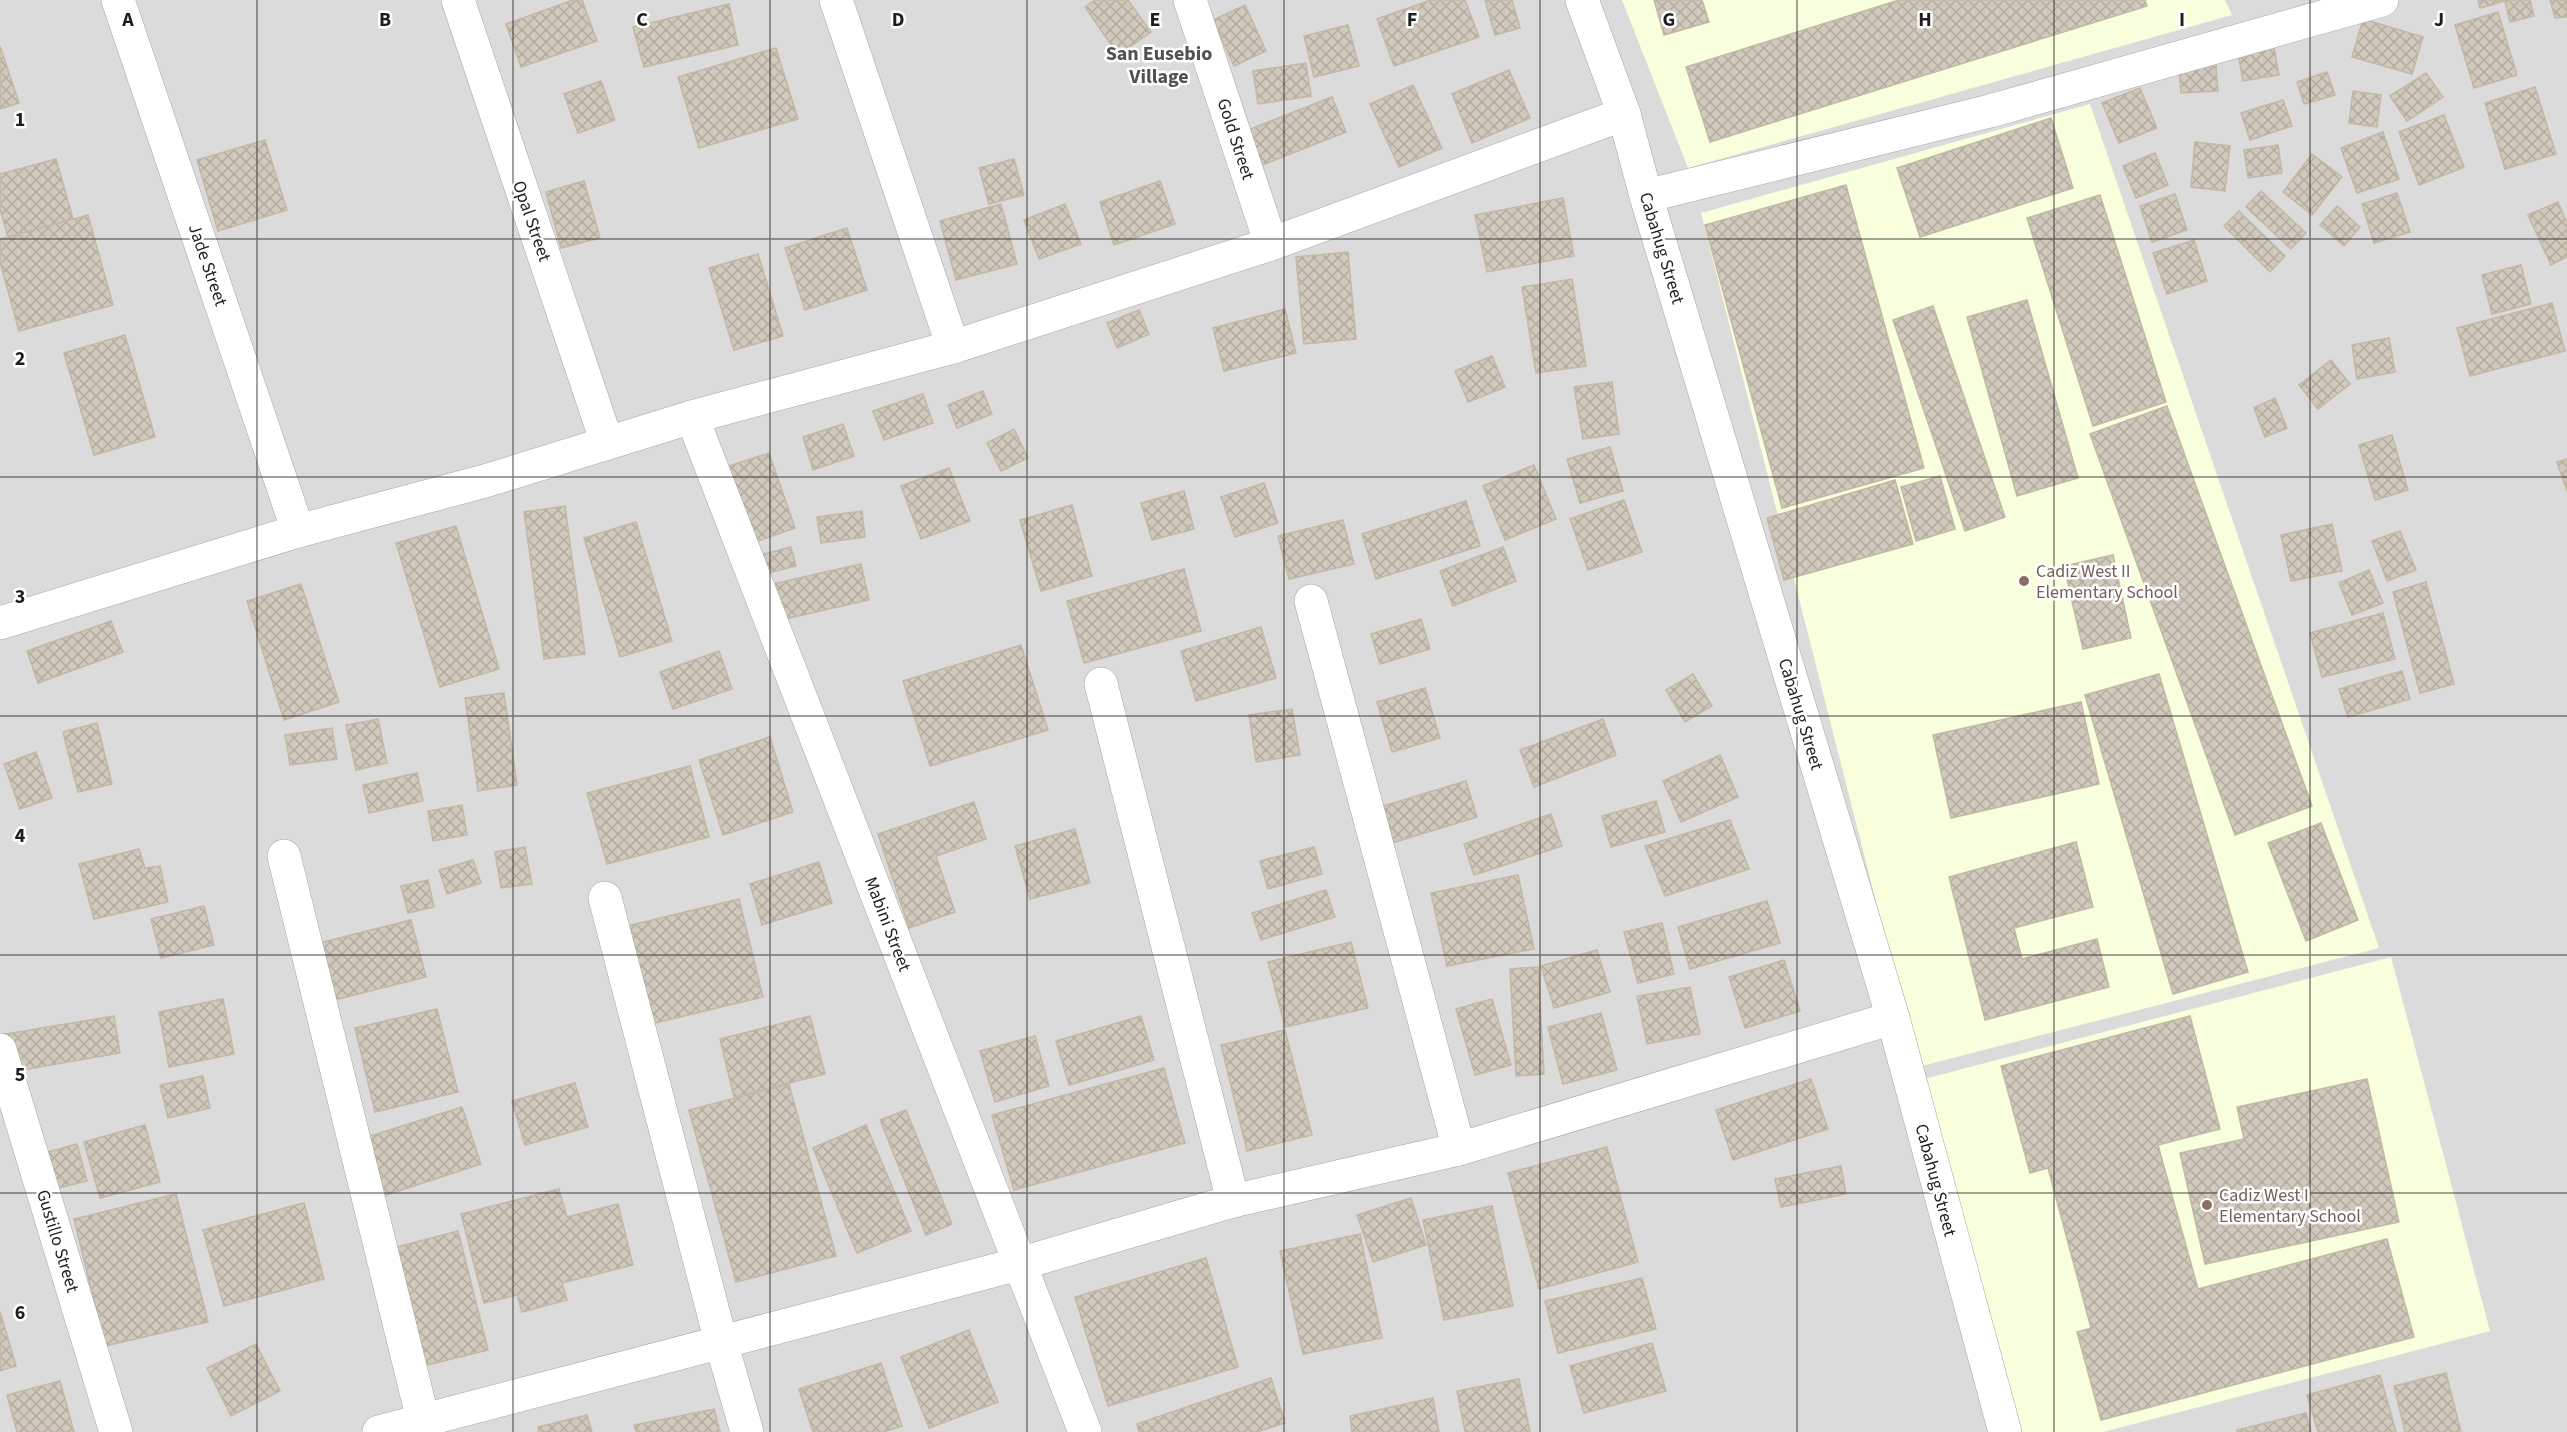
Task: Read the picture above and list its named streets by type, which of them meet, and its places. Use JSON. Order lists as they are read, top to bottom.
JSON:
{
  "streets": {
    "street": [
      "Gold Street",
      "Opal Street",
      "Cabahug Street",
      "Jade Street",
      "Mabini Street",
      "Gustillo Street"
    ]
  },
  "districts": ["San Eusebio Village"],
  "places": ["Cadiz West II Elementary School", "Cadiz West I Elementary School"],
  "grid": {
    "columns": [
      "A",
      "B",
      "C",
      "D",
      "E",
      "F",
      "G",
      "H",
      "I",
      "J"
    ],
    "rows": [
      "1",
      "2",
      "3",
      "4",
      "5",
      "6"
    ]
  }
}
